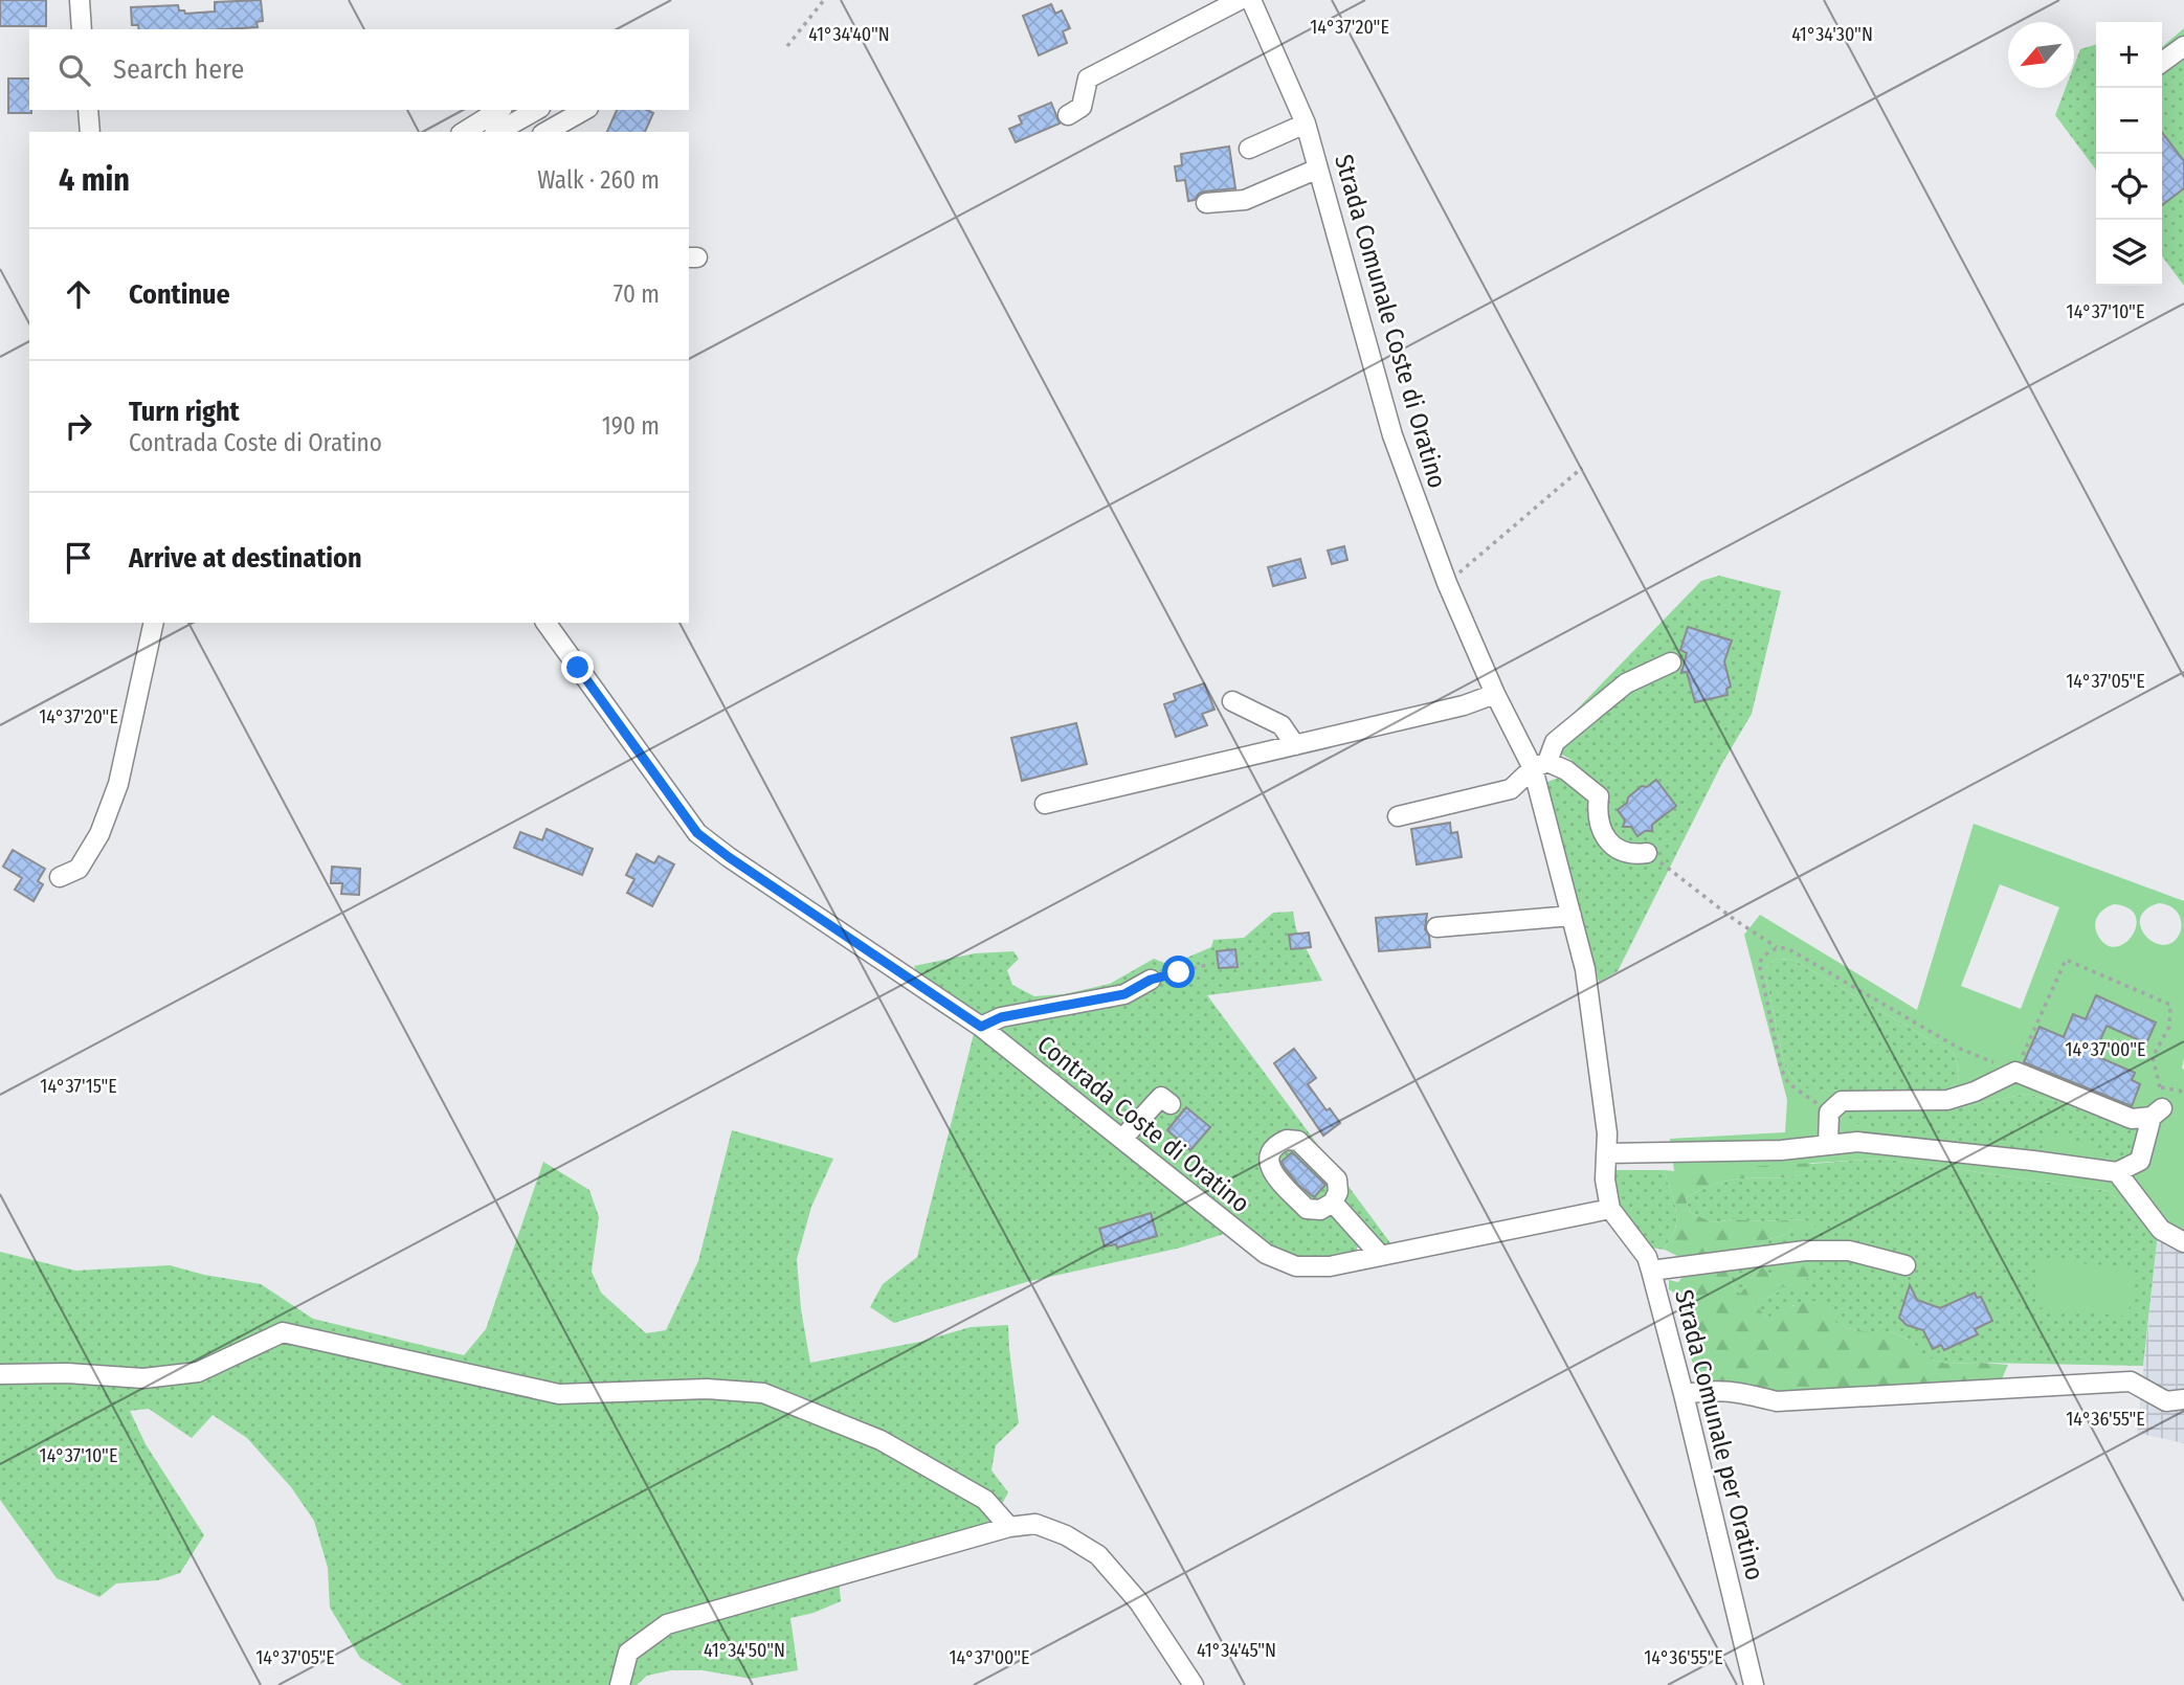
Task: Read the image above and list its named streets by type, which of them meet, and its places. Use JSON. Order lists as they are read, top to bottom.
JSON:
{
  "streets": {
    "street": ["Strada Comunale Coste di Oratino", "Contrada Coste di Oratino", "Strada Comunale per Oratino"]
  },
  "crossings": [
    ["Strada Comunale Coste di Oratino", "Contrada Coste di Oratino"],
    ["Strada Comunale Coste di Oratino", "Strada Comunale per Oratino"],
    ["Contrada Coste di Oratino", "Strada Comunale per Oratino"]
  ],
  "north": "bottom left",
  "page": {
    "map_buttons": ["+", "−"],
    "search": "Search here",
    "heading": ["4 min", "Walk · 260 m"],
    "list": [
      ["Continue", "70 m"],
      ["Turn right", "Contrada Coste di Oratino", "190 m"],
      "Arrive at destination"
    ]
  },
  "coordinates": [
    "14°37'20\"E",
    "41°34'40\"N",
    "41°34'30\"N",
    "14°37'10\"E",
    "14°37'05\"E",
    "14°37'00\"E",
    "14°37'15\"E",
    "14°36'55\"E",
    "41°34'50\"N",
    "41°34'45\"N"
  ]
}
